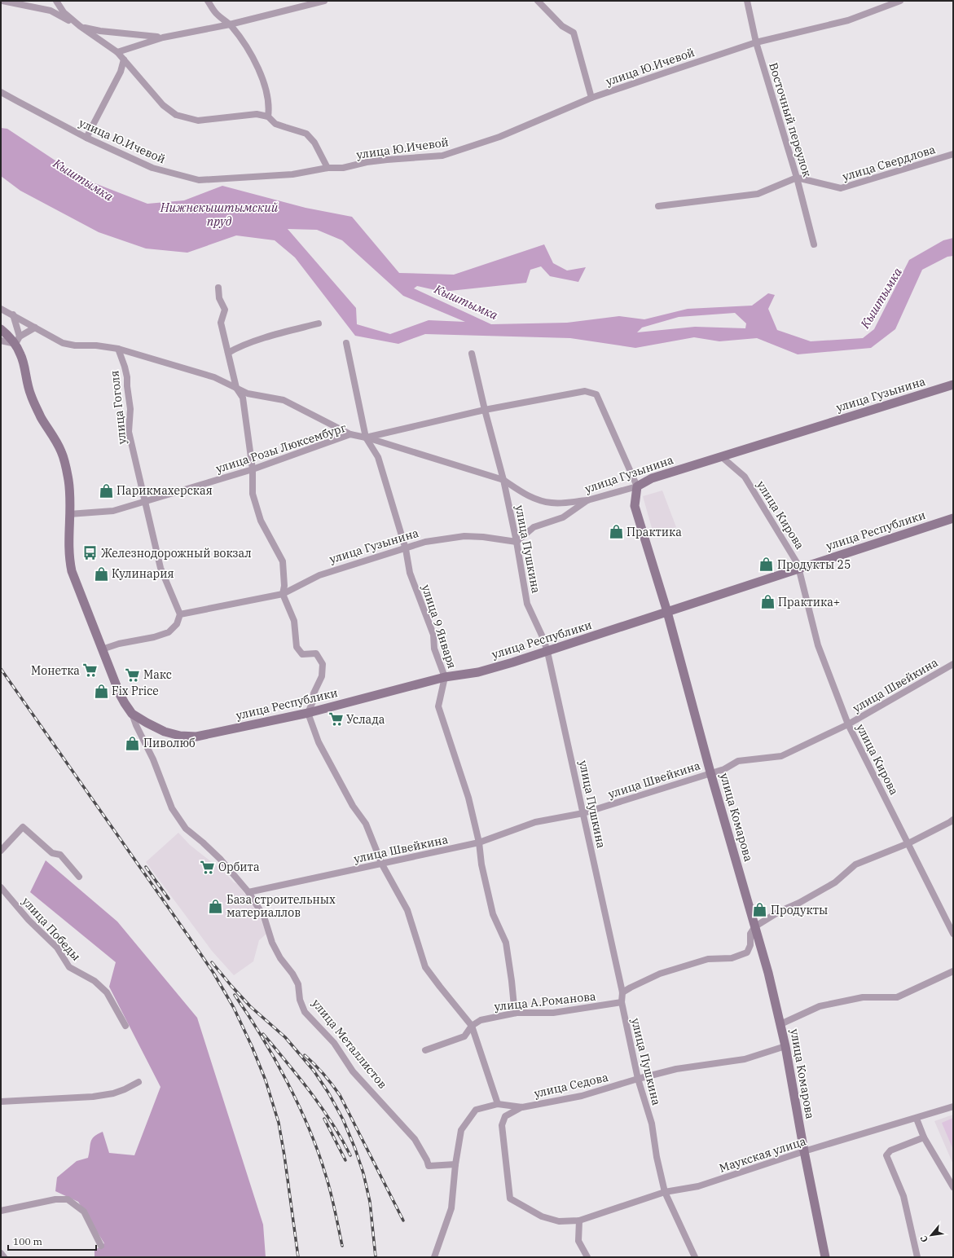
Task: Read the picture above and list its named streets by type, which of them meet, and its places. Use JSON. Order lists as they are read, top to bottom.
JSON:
{
  "streets": {
    "main road": [
      "улица Гузынина",
      "улица Республики",
      "улица Комарова",
      "улица Металлистов"
    ],
    "street": [
      "улица Ю.Ичевой",
      "Восточный переулок",
      "улица Свердлова",
      "улица Гоголя",
      "улица Розы Люксембург",
      "улица Кирова",
      "улица Пушкина",
      "улица 9 Января",
      "улица Швейкина",
      "улица Победы",
      "улица А.Романова",
      "улица Седова",
      "Маукская улица"
    ]
  },
  "crossings": [
    ["улица Ю.Ичевой", "Восточный переулок"],
    ["Восточный переулок", "улица Свердлова"],
    ["улица Гузынина", "улица Гоголя"],
    ["улица Гузынина", "улица Розы Люксембург"],
    ["улица Гузынина", "улица Кирова"],
    ["улица Гузынина", "улица Пушкина"],
    ["улица Гузынина", "улица 9 Января"],
    ["улица Гузынина", "улица Комарова"],
    ["улица Гоголя", "улица Розы Люксембург"],
    ["улица Розы Люксембург", "улица Пушкина"],
    ["улица Розы Люксембург", "улица 9 Января"],
    ["улица Розы Люксембург", "улица Комарова"],
    ["улица Розы Люксембург", "улица Металлистов"],
    ["улица Кирова", "улица Республики"],
    ["улица Кирова", "улица Швейкина"],
    ["улица Республики", "улица Пушкина"],
    ["улица Республики", "улица 9 Января"],
    ["улица Республики", "улица Комарова"],
    ["улица Республики", "улица Металлистов"],
    ["улица Пушкина", "улица Швейкина"],
    ["улица Пушкина", "улица А.Романова"],
    ["улица Пушкина", "улица Седова"],
    ["улица Пушкина", "Маукская улица"],
    ["улица 9 Января", "улица Швейкина"],
    ["улица 9 Января", "улица А.Романова"],
    ["улица Швейкина", "улица Комарова"],
    ["улица Швейкина", "улица Металлистов"],
    ["улица Комарова", "улица Седова"],
    ["улица Комарова", "Маукская улица"],
    ["улица Металлистов", "улица Седова"],
    ["улица Седова", "Маукская улица"]
  ],
  "water": ["Кыштымка", "Нижнекыштымский пруд"],
  "places": {
    "shop": [
      "Парикмахерская",
      "Практика",
      "Продукты 25",
      "Кулинария",
      "Практика+",
      "Fix Price",
      "Пиволюб",
      "База cтроительных материаллов",
      "Продукты"
    ],
    "bus stop": ["Железнодорожный вокзал"],
    "supermarket": [
      "Монетка",
      "Макс",
      "Услада",
      "Орбита"
    ]
  },
  "scale_bar": "100 m",
  "north": "bottom left"
}
